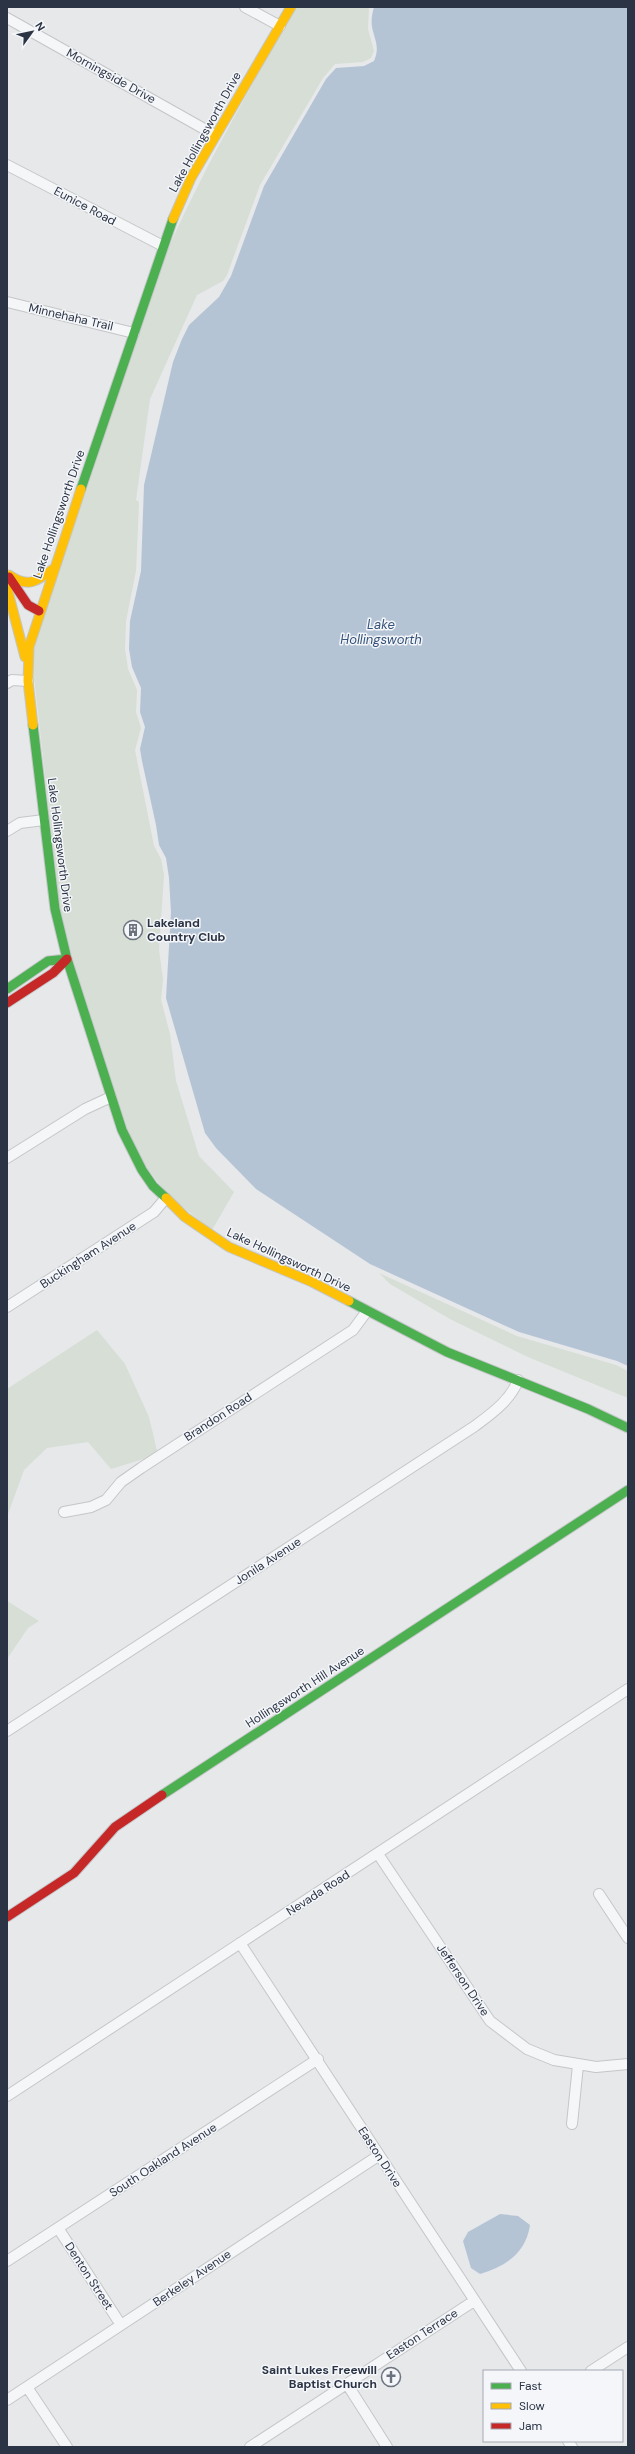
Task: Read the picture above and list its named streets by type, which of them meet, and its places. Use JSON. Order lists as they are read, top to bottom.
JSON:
{
  "streets": {
    "street": [
      "Morningside Drive",
      "Lake Hollingsworth Drive",
      "Eunice Road",
      "Minnehaha Trail",
      "Buckingham Avenue",
      "Brandon Road",
      "Jonila Avenue",
      "Hollingsworth Hill Avenue",
      "Nevada Road",
      "Jefferson Drive",
      "Easton Drive",
      "South Oakland Avenue",
      "Denton Street",
      "Berkeley Avenue",
      "Easton Terrace"
    ]
  },
  "crossings": [
    ["Morningside Drive", "Lake Hollingsworth Drive"],
    ["Lake Hollingsworth Drive", "Eunice Road"],
    ["Lake Hollingsworth Drive", "Minnehaha Trail"],
    ["Lake Hollingsworth Drive", "Buckingham Avenue"],
    ["Lake Hollingsworth Drive", "Brandon Road"],
    ["Lake Hollingsworth Drive", "Jonila Avenue"],
    ["Nevada Road", "Jefferson Drive"],
    ["Nevada Road", "Easton Drive"],
    ["Easton Drive", "South Oakland Avenue"],
    ["Easton Drive", "Berkeley Avenue"],
    ["Easton Drive", "Easton Terrace"],
    ["South Oakland Avenue", "Denton Street"],
    ["Denton Street", "Berkeley Avenue"]
  ],
  "water": ["Lake Hollingsworth"],
  "places": {
    "building": ["Lakeland Country Club"],
    "church": ["Saint Lukes Freewill Baptist Church"]
  },
  "legend": ["Fast", "Slow", "Jam"],
  "north": "top right"
}
